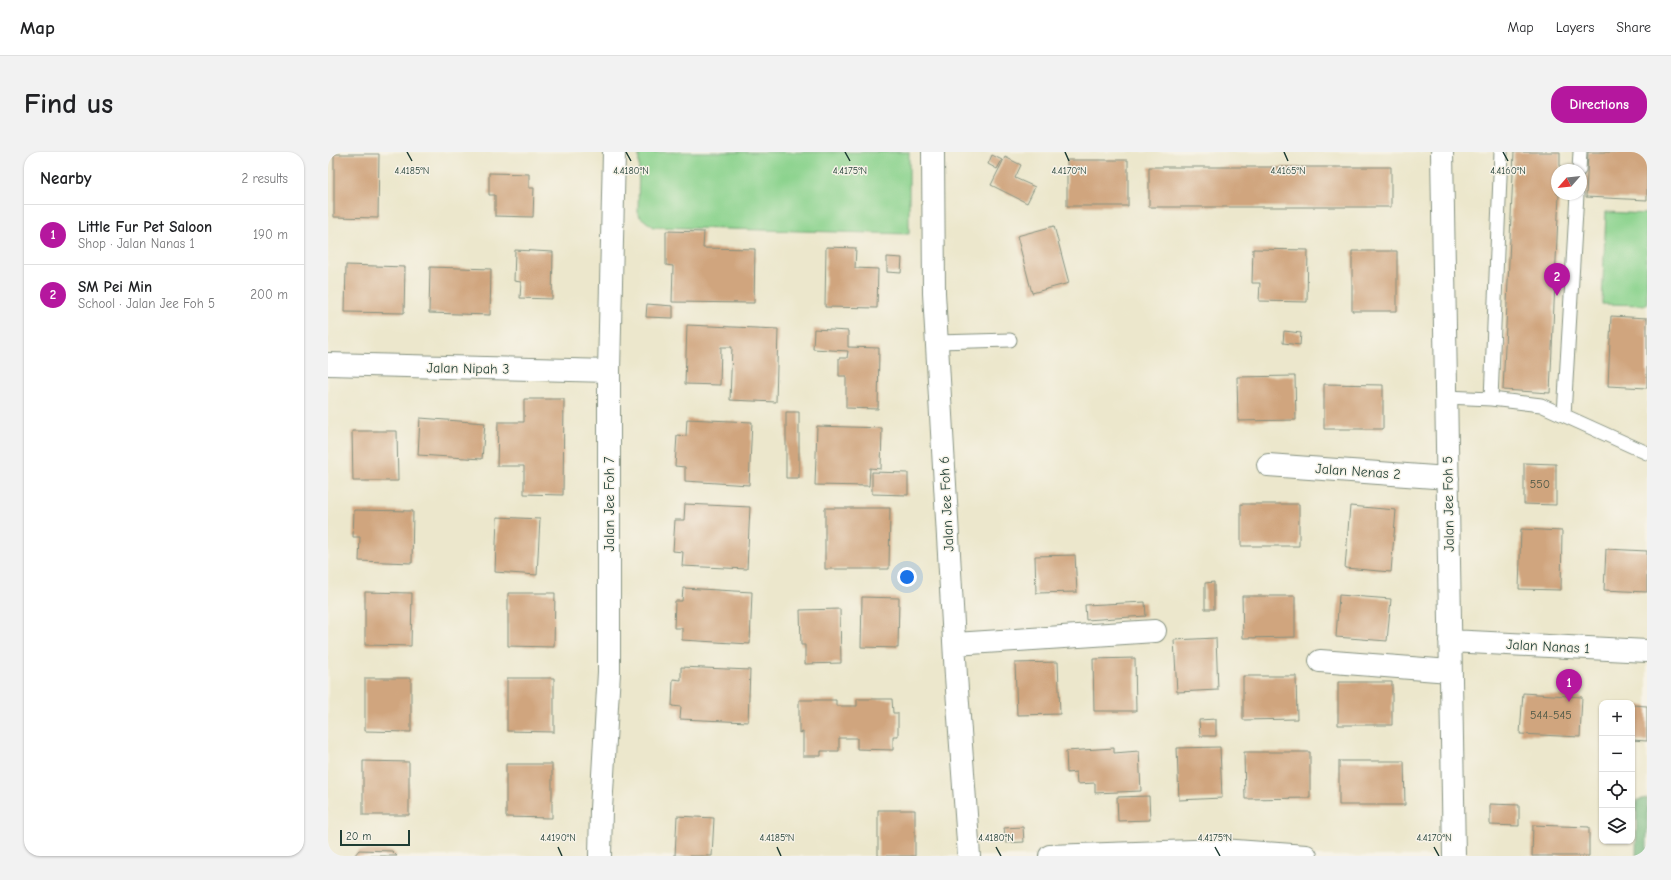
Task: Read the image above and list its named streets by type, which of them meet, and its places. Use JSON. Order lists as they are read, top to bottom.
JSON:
{
  "streets": {
    "street": [
      "Jalan Nipah 3",
      "Jalan Nenas 2",
      "Jalan Jee Foh 7",
      "Jalan Jee Foh 6",
      "Jalan Jee Foh 5",
      "Jalan Nanas 1"
    ]
  },
  "crossings": [
    ["Jalan Nipah 3", "Jalan Jee Foh 7"],
    ["Jalan Nenas 2", "Jalan Jee Foh 5"],
    ["Jalan Jee Foh 5", "Jalan Nanas 1"]
  ],
  "house_numbers": ["550", "544-545"],
  "scale_bar": "20 m",
  "north": "bottom left",
  "page": {
    "header": "Map",
    "nav": ["Map", "Layers", "Share"],
    "buttons": "Directions",
    "title": "Find us",
    "heading": ["Nearby", "2 results"],
    "list": [
      {
        "mark": "1",
        "name": "Little Fur Pet Saloon",
        "note": "Shop · Jalan Nanas 1",
        "value": "190 m"
      },
      {
        "mark": "2",
        "name": "SM Pei Min",
        "note": "School · Jalan Jee Foh 5",
        "value": "200 m"
      }
    ],
    "pins": ["2", "1"],
    "map_buttons": ["+", "−"],
    "scale": "20 m"
  },
  "coordinates": [
    "4.4185°N",
    "4.4175°N",
    "4.4170°N",
    "4.4165°N",
    "4.4180°N",
    "4.4160°N",
    "4.4190°N"
  ]
}
